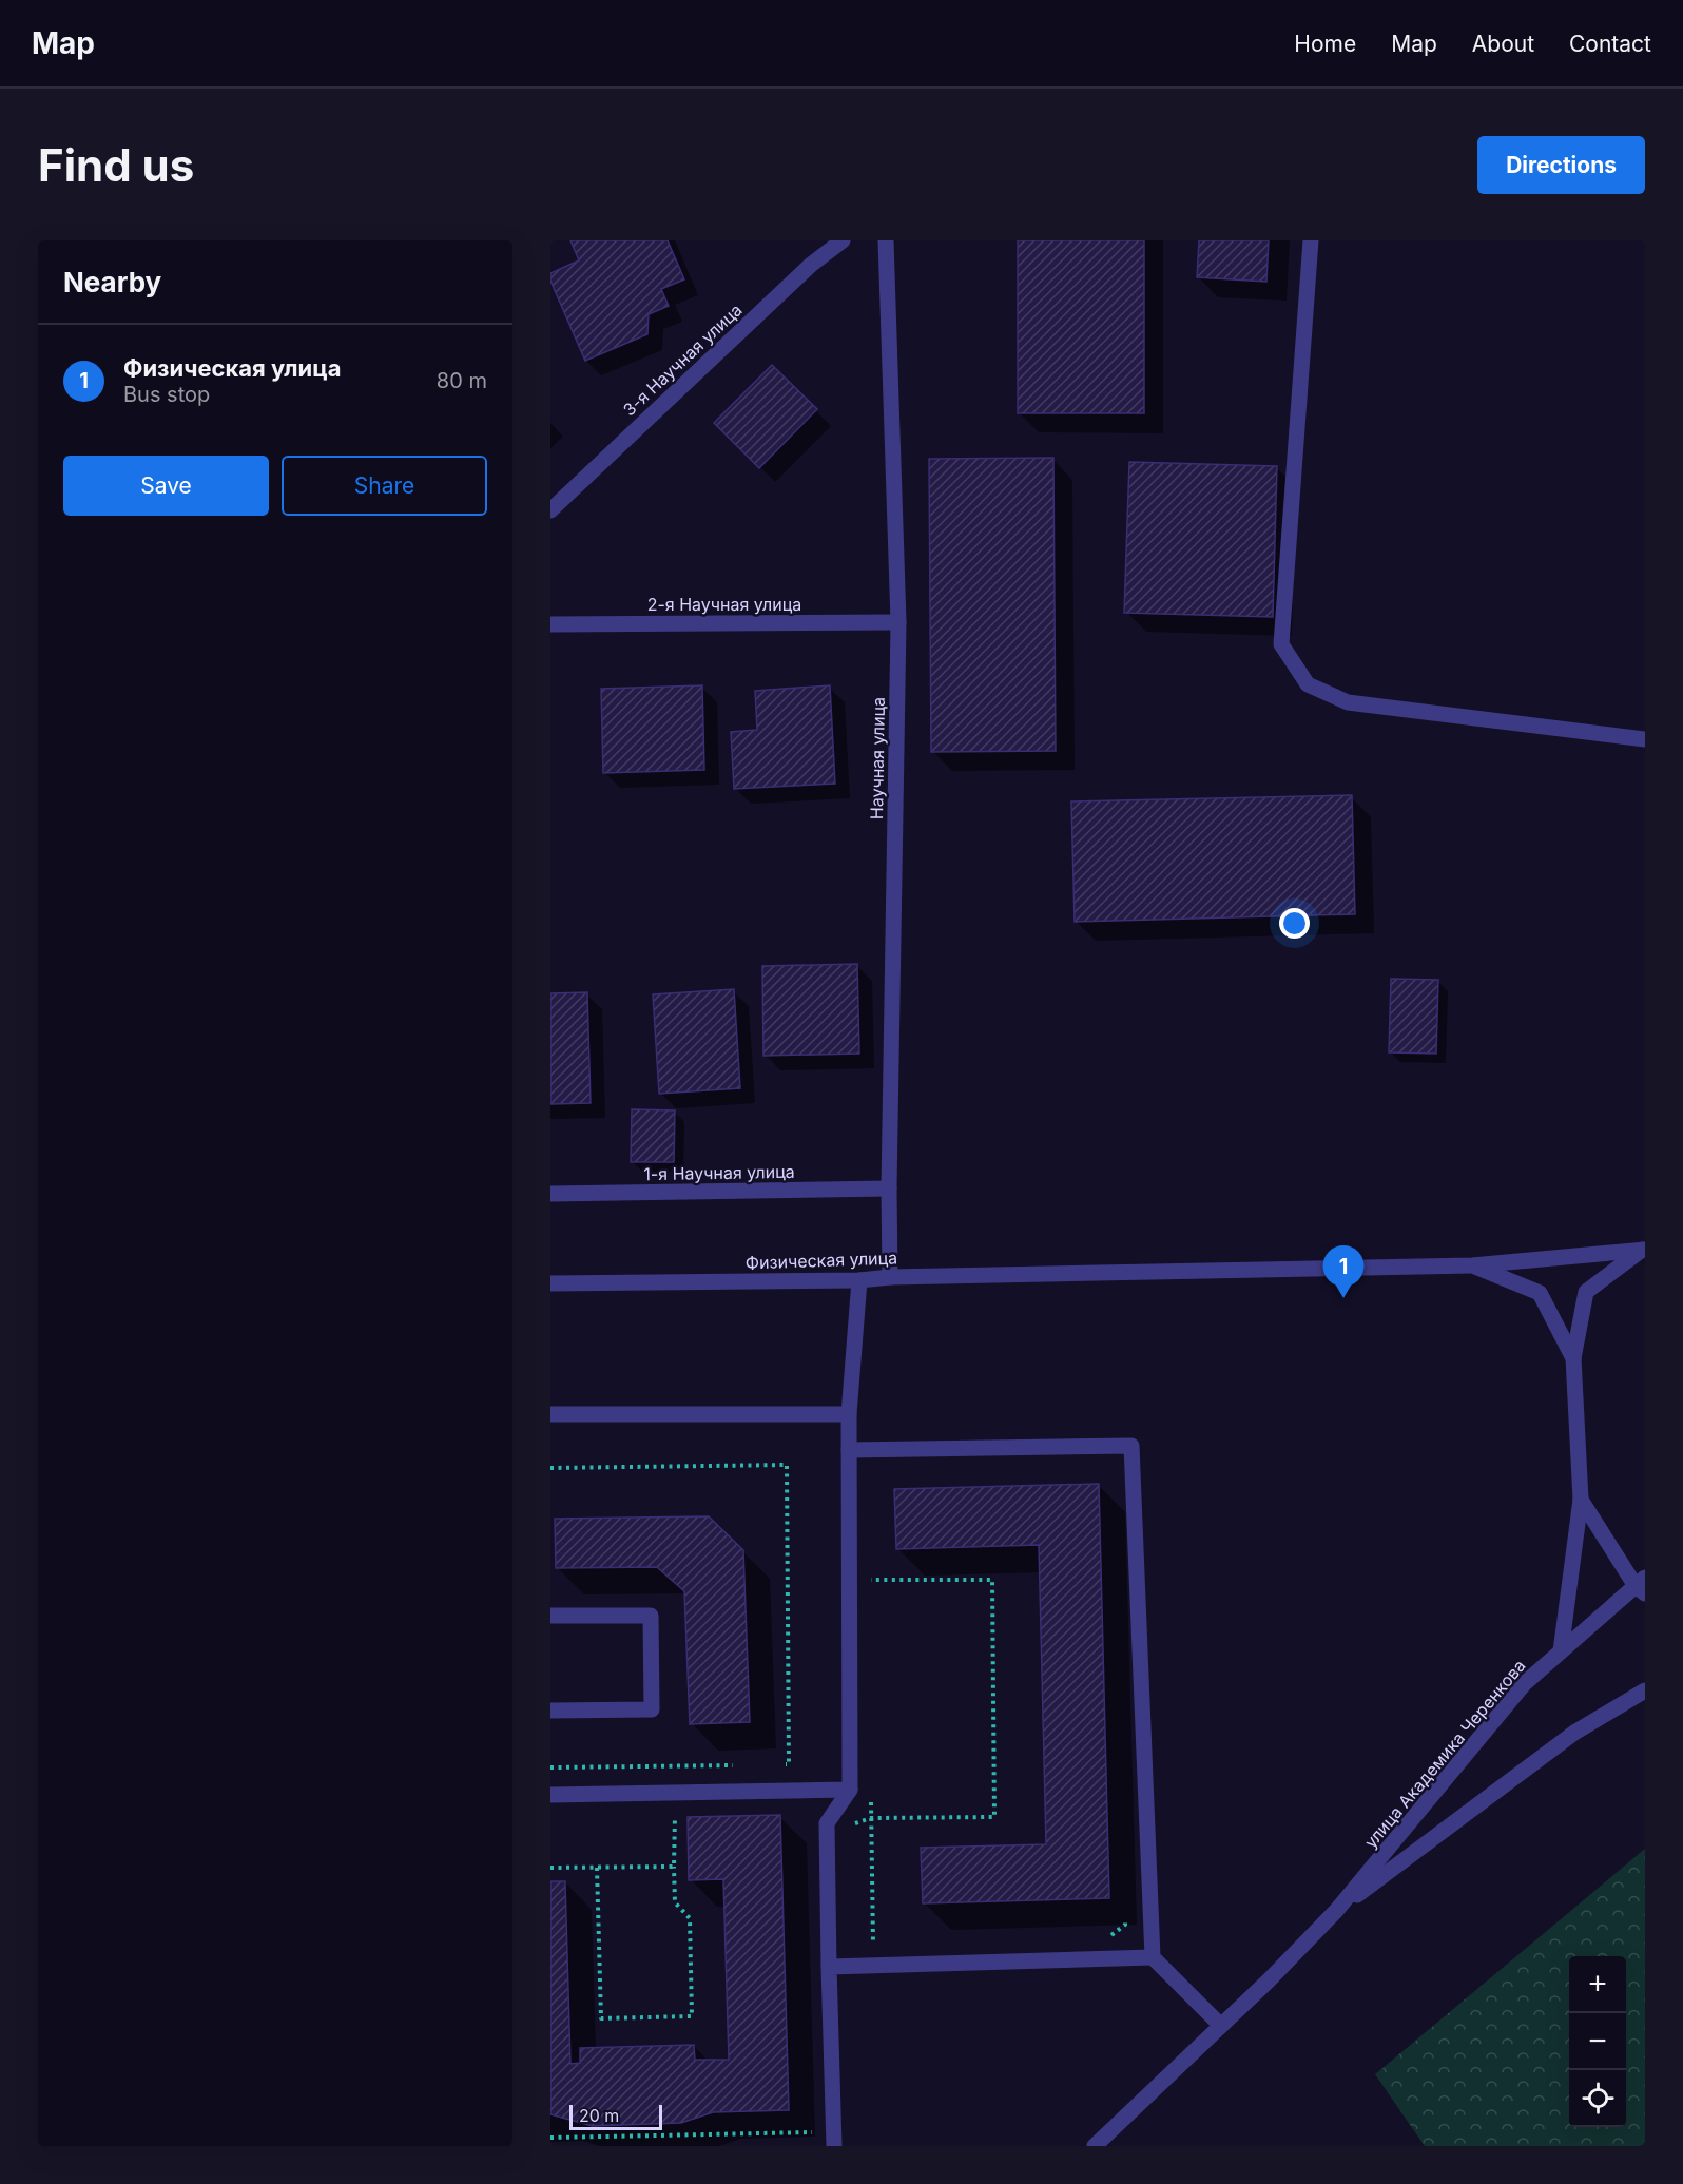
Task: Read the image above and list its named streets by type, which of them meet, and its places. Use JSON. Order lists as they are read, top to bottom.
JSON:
{
  "streets": {
    "street": [
      "3-я Научная улица",
      "2-я Научная улица",
      "Научная улица",
      "1-я Научная улица",
      "Физическая улица",
      "улица Академика Черенкова"
    ]
  },
  "crossings": [
    ["2-я Научная улица", "Научная улица"],
    ["Научная улица", "1-я Научная улица"],
    ["Научная улица", "Физическая улица"],
    ["Физическая улица", "улица Академика Черенкова"]
  ],
  "scale_bar": "20 m",
  "page": {
    "header": "Map",
    "nav": [
      "Home",
      "Map",
      "About",
      "Contact"
    ],
    "buttons": [
      "Directions",
      ["Save", "Share"]
    ],
    "title": "Find us",
    "heading": "Nearby",
    "list": [
      {
        "mark": "1",
        "name": "Физическая улица",
        "note": "Bus stop",
        "value": "80 m"
      }
    ],
    "pins": "1",
    "map_buttons": ["+", "−"],
    "scale": "20 m"
  }
}
